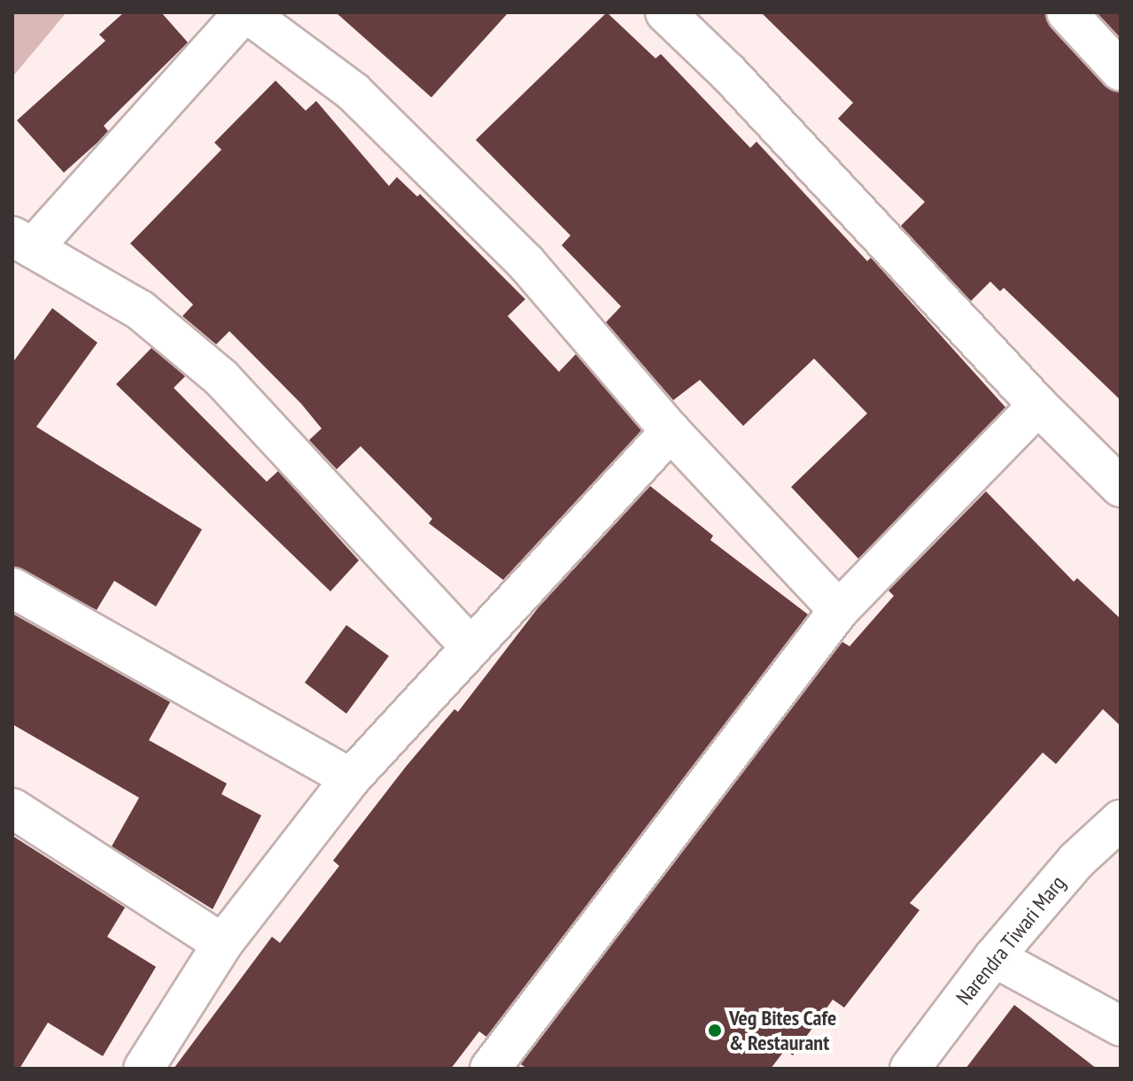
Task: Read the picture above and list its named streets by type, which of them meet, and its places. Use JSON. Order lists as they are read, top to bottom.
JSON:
{
  "streets": {
    "street": ["Narendra Tiwari Marg"]
  },
  "places": ["Veg Bites Cafe & Restaurant"]
}
